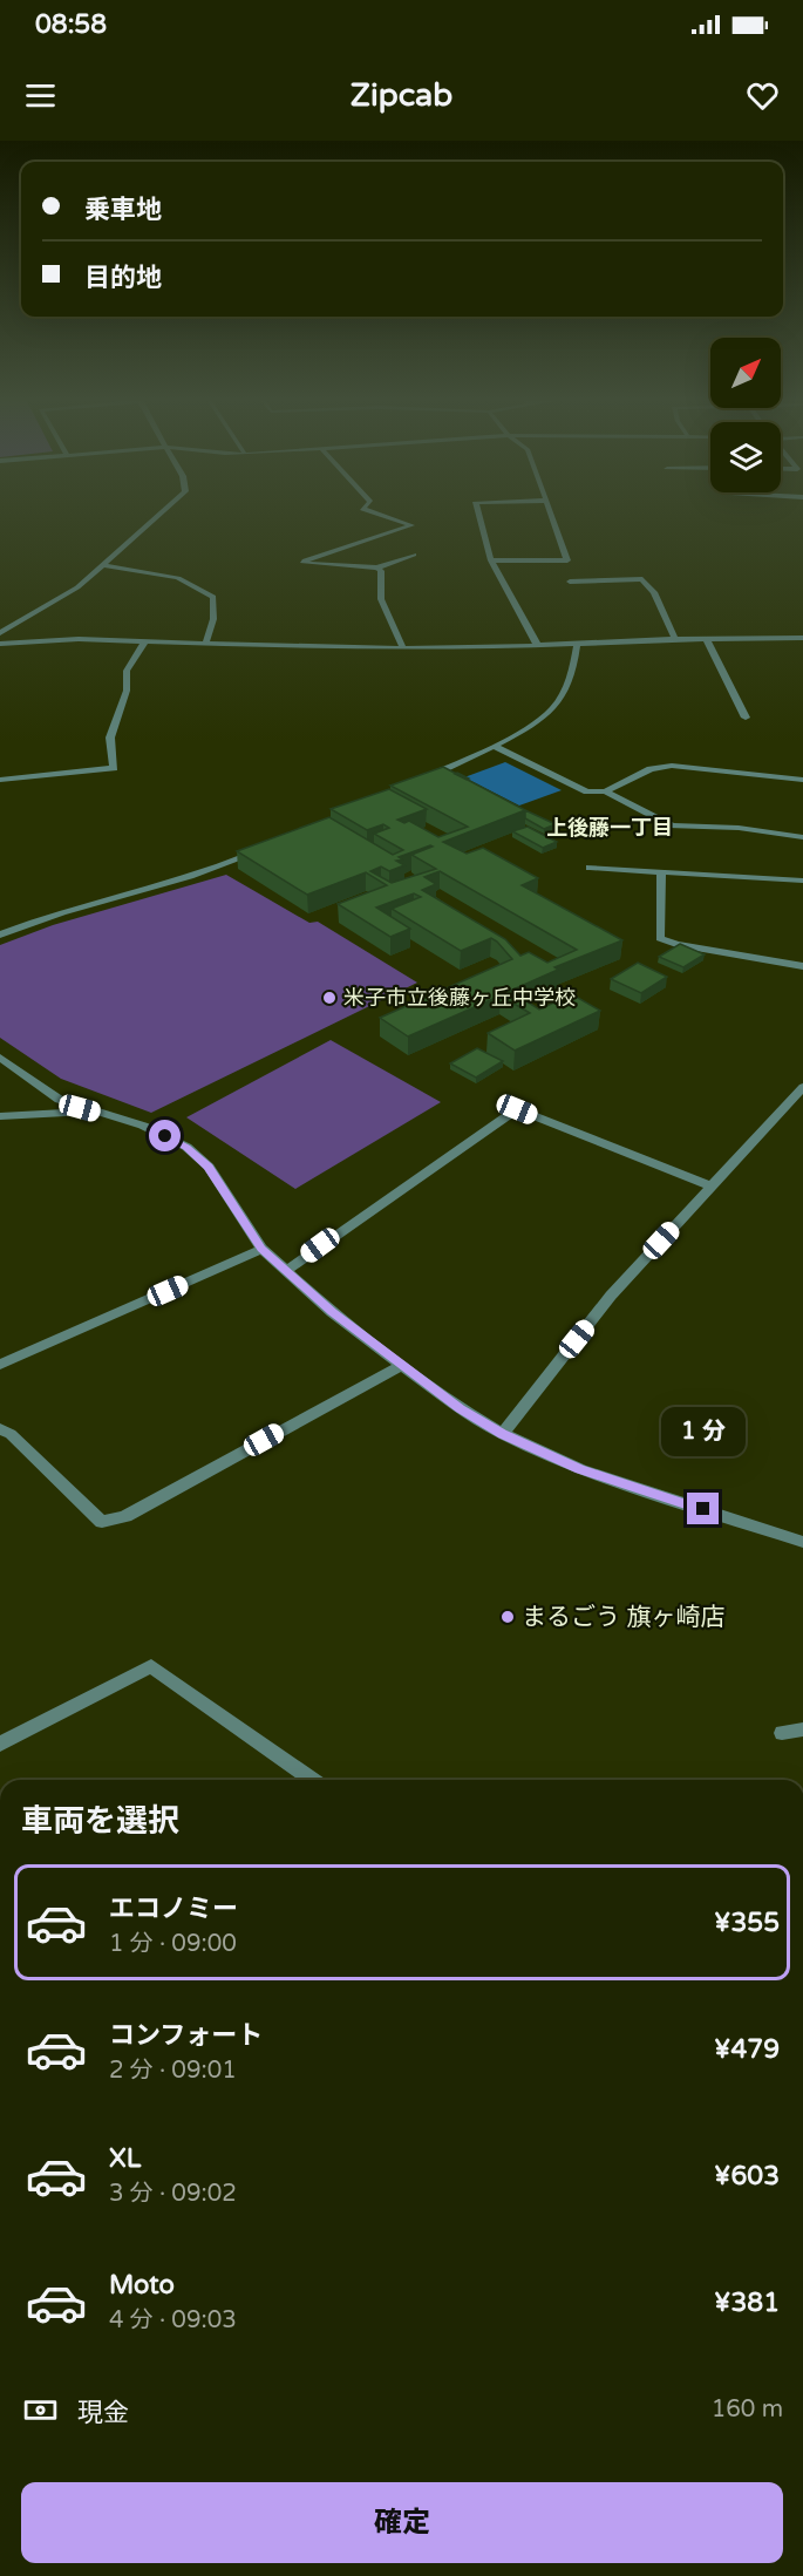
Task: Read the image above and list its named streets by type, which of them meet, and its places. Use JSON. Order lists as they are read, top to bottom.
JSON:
{
  "districts": ["上後藤一丁目"],
  "places": ["米子市立後藤ヶ丘中学校", "まるごう 旗ヶ崎店"],
  "north": "top right",
  "page": {
    "status": "08:58",
    "header": "Zipcab",
    "banner": ["乗車地", "目的地"],
    "bubble": "1 分",
    "heading": "車両を選択",
    "list": [
      {
        "name": "エコノミー",
        "note": "1 分 · 09:00",
        "value": "¥355"
      },
      {
        "name": "コンフォート",
        "note": "2 分 · 09:01",
        "value": "¥479"
      },
      {
        "name": "XL",
        "note": "3 分 · 09:02",
        "value": "¥603"
      },
      {
        "name": "Moto",
        "note": "4 分 · 09:03",
        "value": "¥381"
      }
    ],
    "pay": ["現金", "160 m"],
    "buttons": "確定"
  }
}
